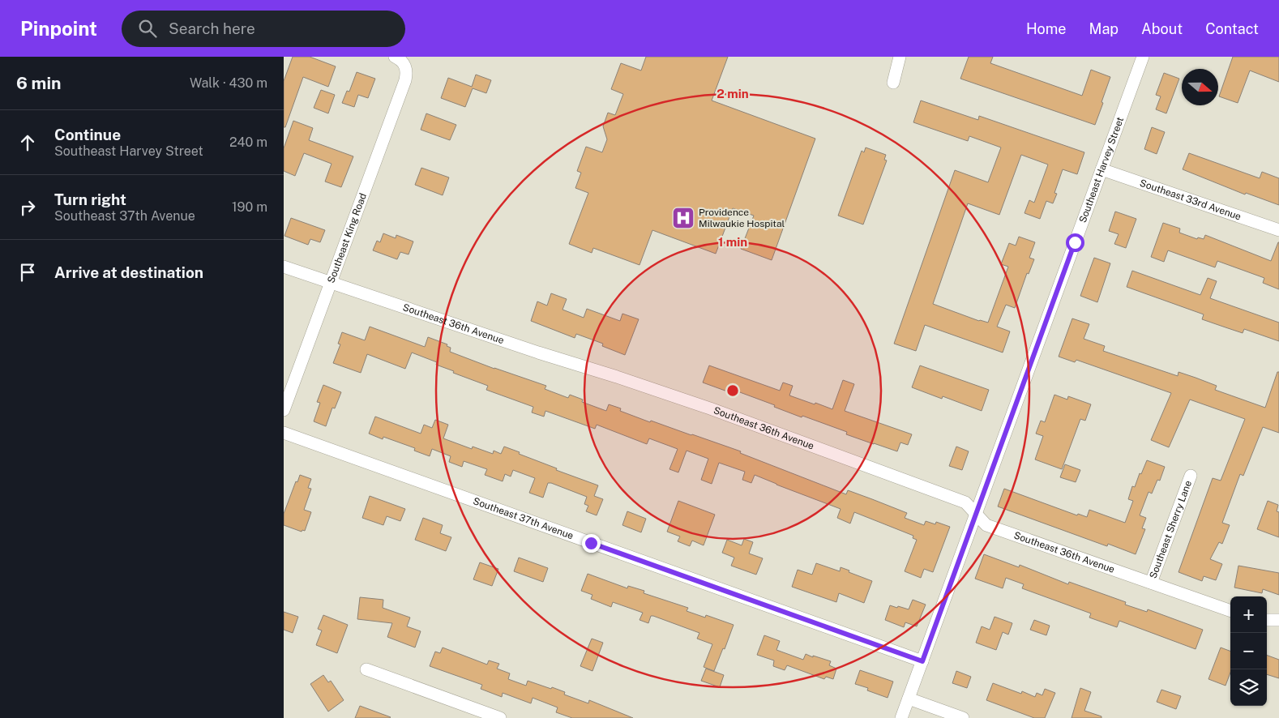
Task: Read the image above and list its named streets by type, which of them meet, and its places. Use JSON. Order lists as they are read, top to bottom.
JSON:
{
  "streets": {
    "street": [
      "Southeast Harvey Street",
      "Southeast 33rd Avenue",
      "Southeast King Road",
      "Southeast 36th Avenue",
      "Southeast 37th Avenue",
      "Southeast Sherry Lane"
    ]
  },
  "crossings": [
    ["Southeast Harvey Street", "Southeast 33rd Avenue"],
    ["Southeast Harvey Street", "Southeast 36th Avenue"],
    ["Southeast Harvey Street", "Southeast 37th Avenue"],
    ["Southeast King Road", "Southeast 36th Avenue"],
    ["Southeast 36th Avenue", "Southeast Sherry Lane"]
  ],
  "places": {
    "hospital": ["Providence Milwaukie Hospital"]
  },
  "north": "right",
  "page": {
    "header": "Pinpoint",
    "search": "Search here",
    "nav": [
      "Home",
      "Map",
      "About",
      "Contact"
    ],
    "heading": ["6 min", "Walk · 430 m"],
    "list": [
      ["Continue", "Southeast Harvey Street", "240 m"],
      ["Turn right", "Southeast 37th Avenue", "190 m"],
      "Arrive at destination"
    ],
    "map_buttons": ["+", "−"]
  },
  "rings": ["2 min", "1 min"]
}
